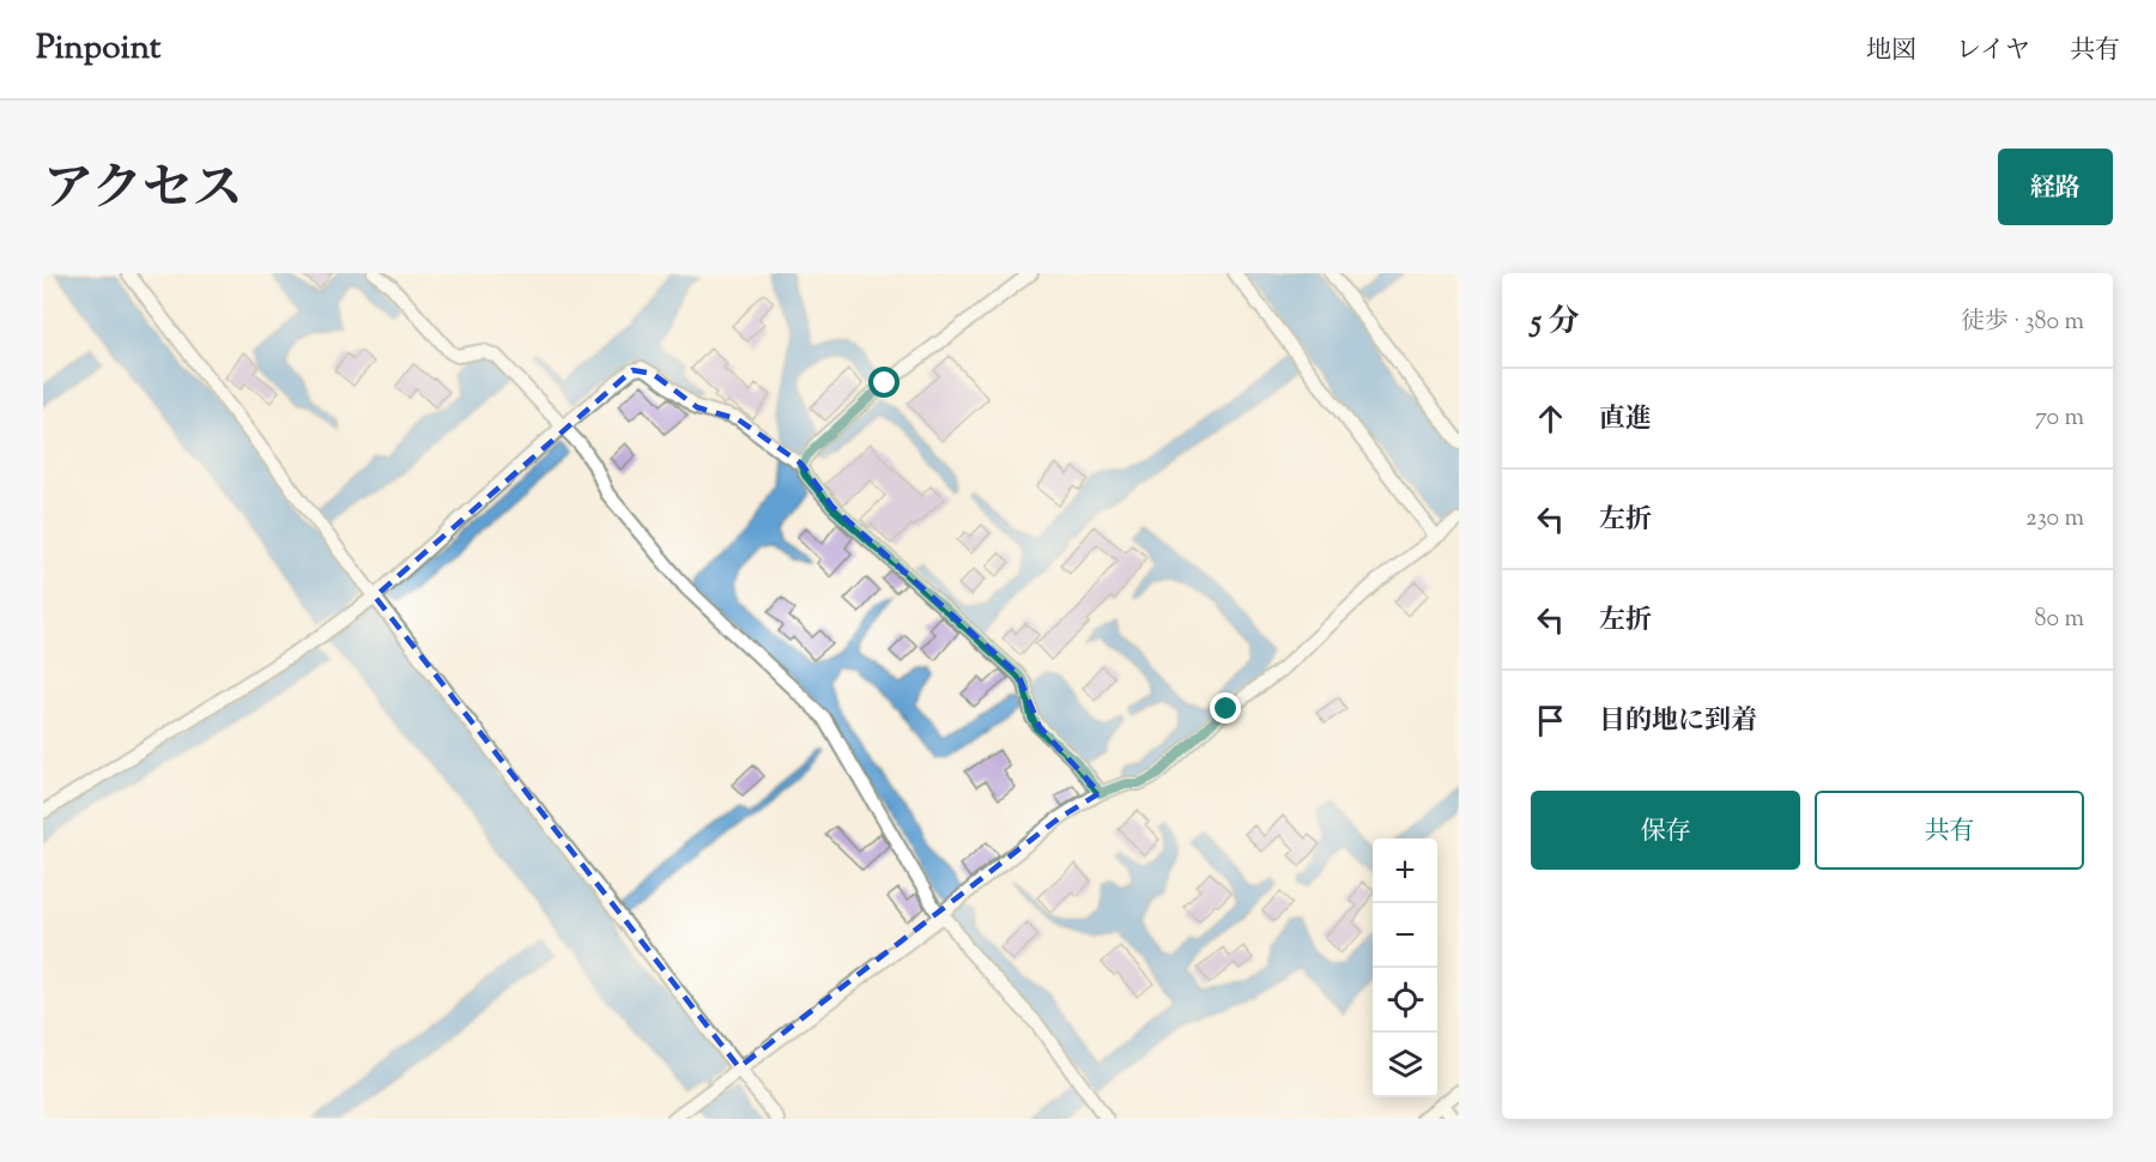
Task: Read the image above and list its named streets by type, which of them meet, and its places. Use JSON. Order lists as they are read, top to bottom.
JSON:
{
  "page": {
    "header": "Pinpoint",
    "nav": ["地図", "レイヤ", "共有"],
    "title": "アクセス",
    "buttons": [
      "経路",
      ["保存", "共有"]
    ],
    "heading": ["5 分", "徒歩 · 380 m"],
    "list": [
      ["直進", "70 m"],
      ["左折", "230 m"],
      ["左折", "80 m"],
      "目的地に到着"
    ],
    "map_buttons": ["+", "−"]
  }
}
